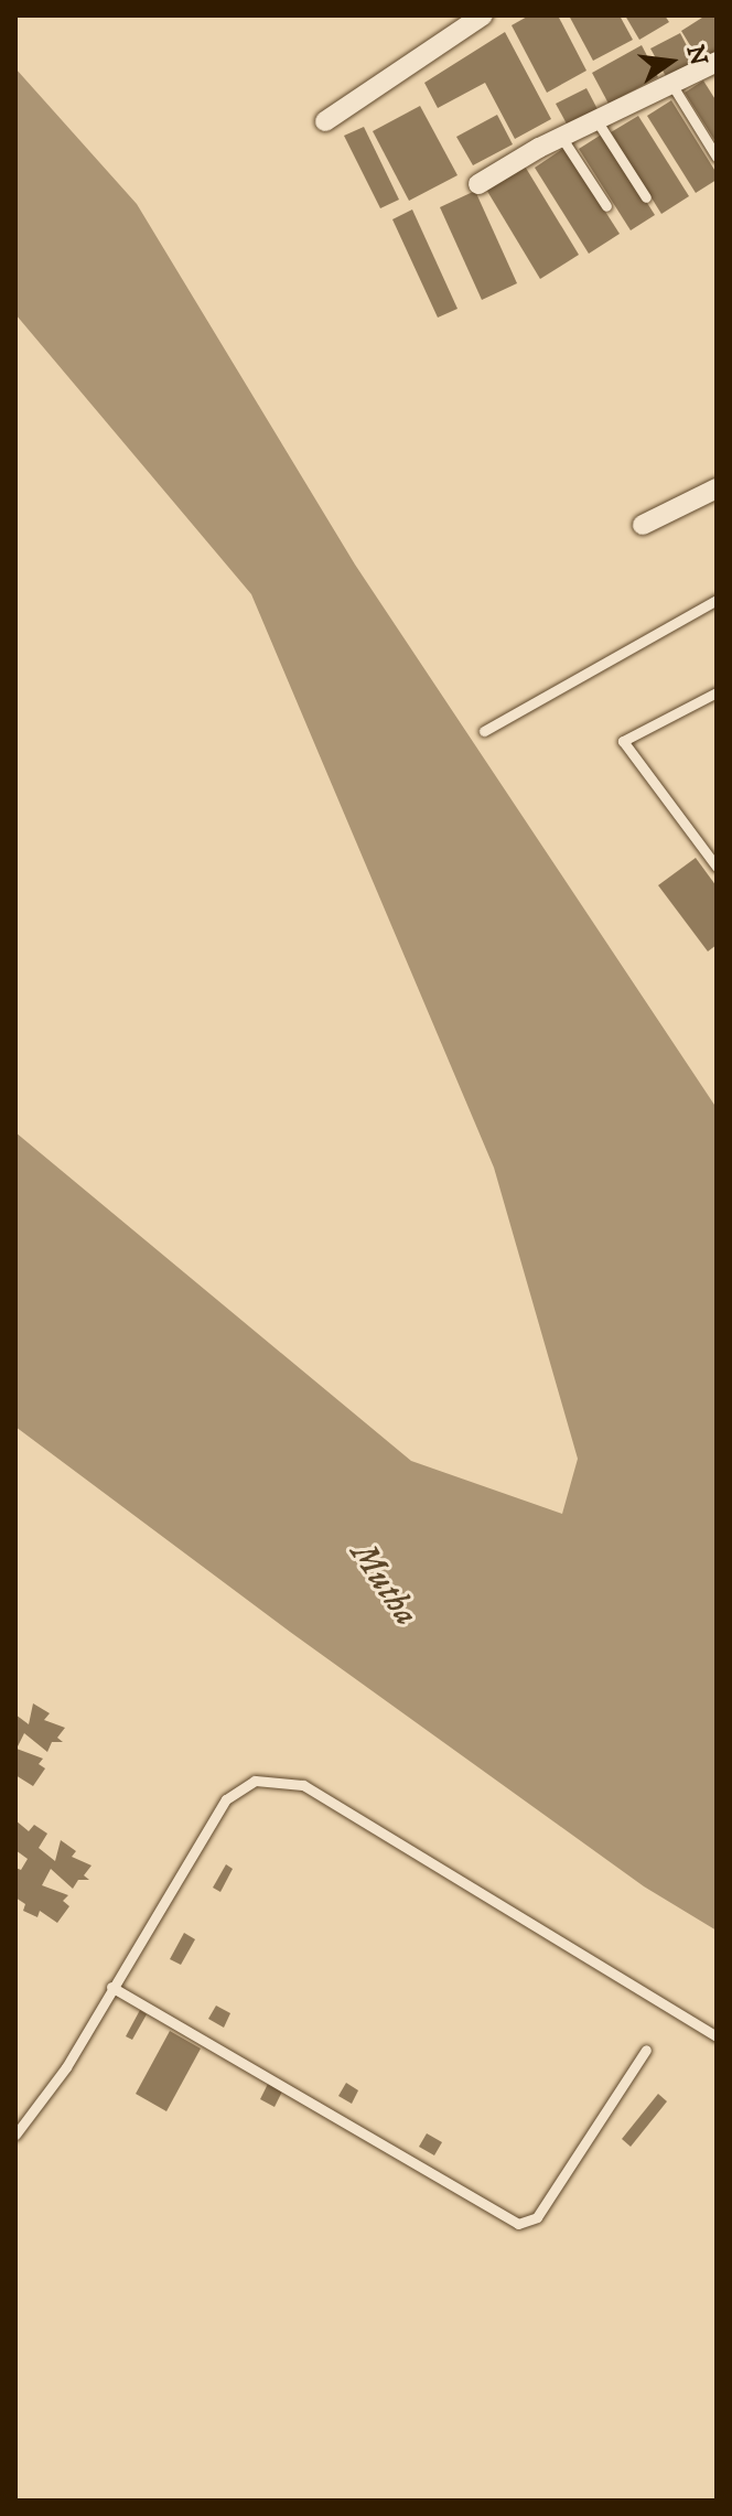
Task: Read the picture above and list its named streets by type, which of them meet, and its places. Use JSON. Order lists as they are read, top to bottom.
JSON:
{
  "water": ["Mutha"],
  "north": "right"
}
